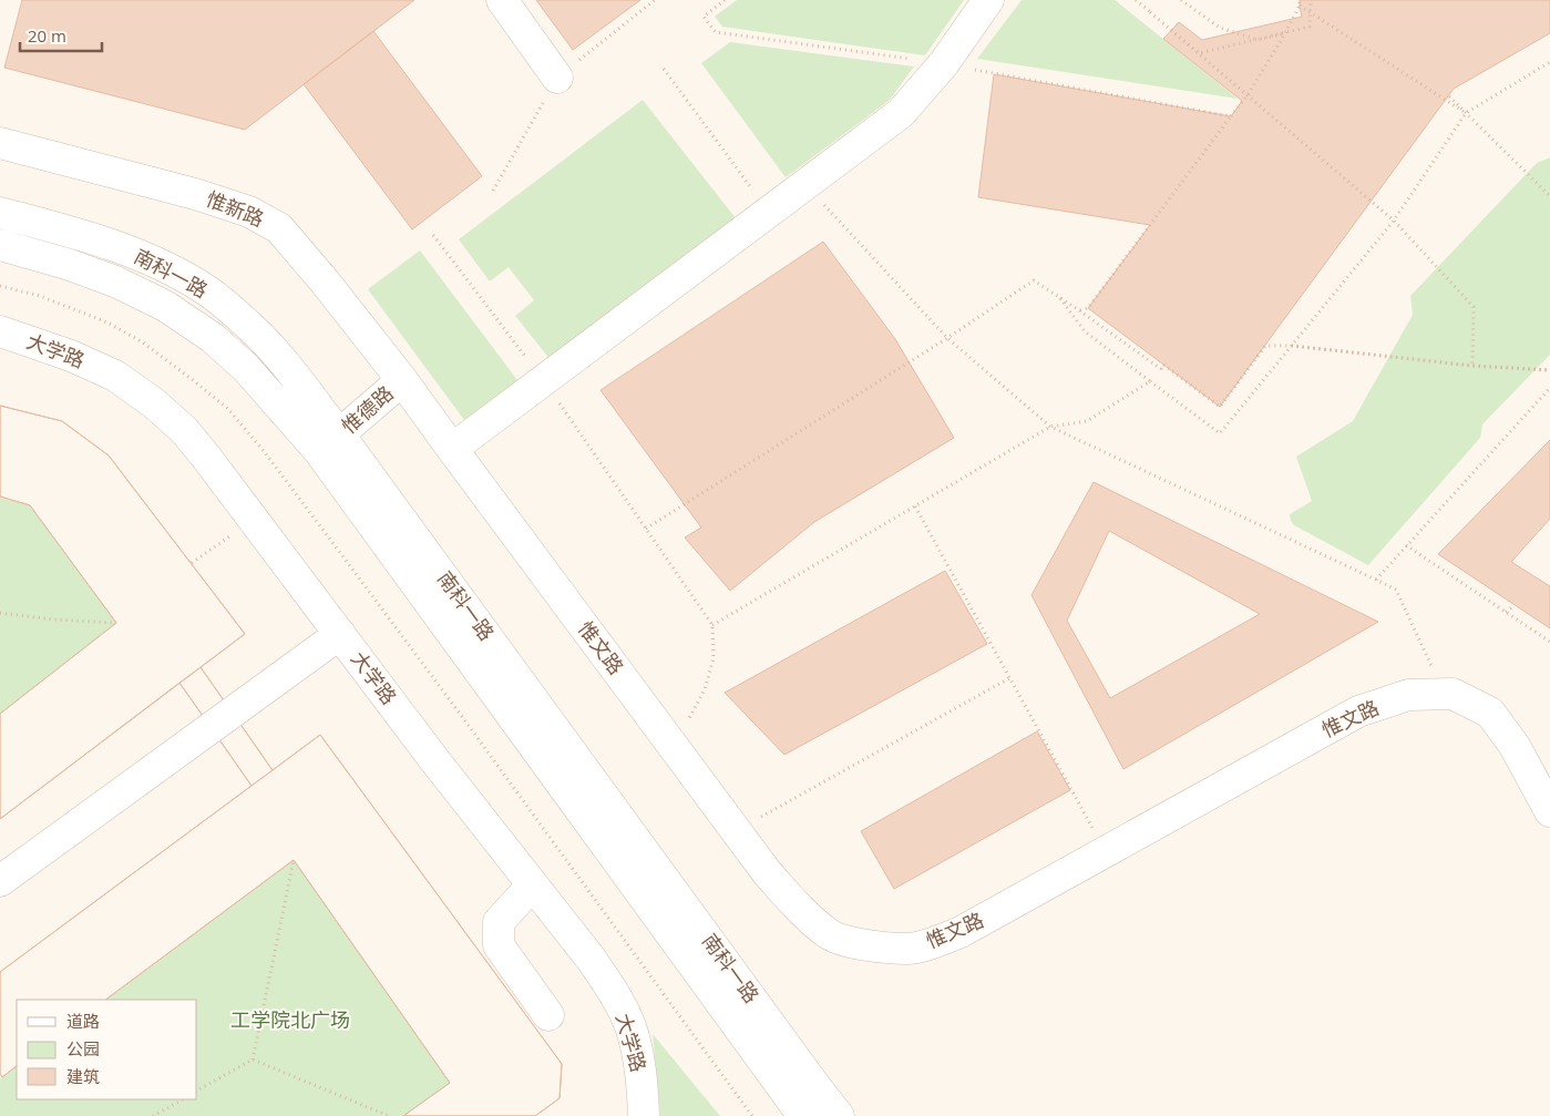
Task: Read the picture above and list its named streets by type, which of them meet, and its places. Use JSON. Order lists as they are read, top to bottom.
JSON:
{
  "streets": {
    "street": [
      "惟新路",
      "南科一路",
      "大学路",
      "惟德路",
      "惟文路"
    ]
  },
  "crossings": [
    ["惟新路", "惟德路"],
    ["南科一路", "惟德路"],
    ["惟德路", "惟文路"]
  ],
  "parks": ["工学院北广场"],
  "legend": ["道路", "公园", "建筑"],
  "scale_bar": "20 m"
}
